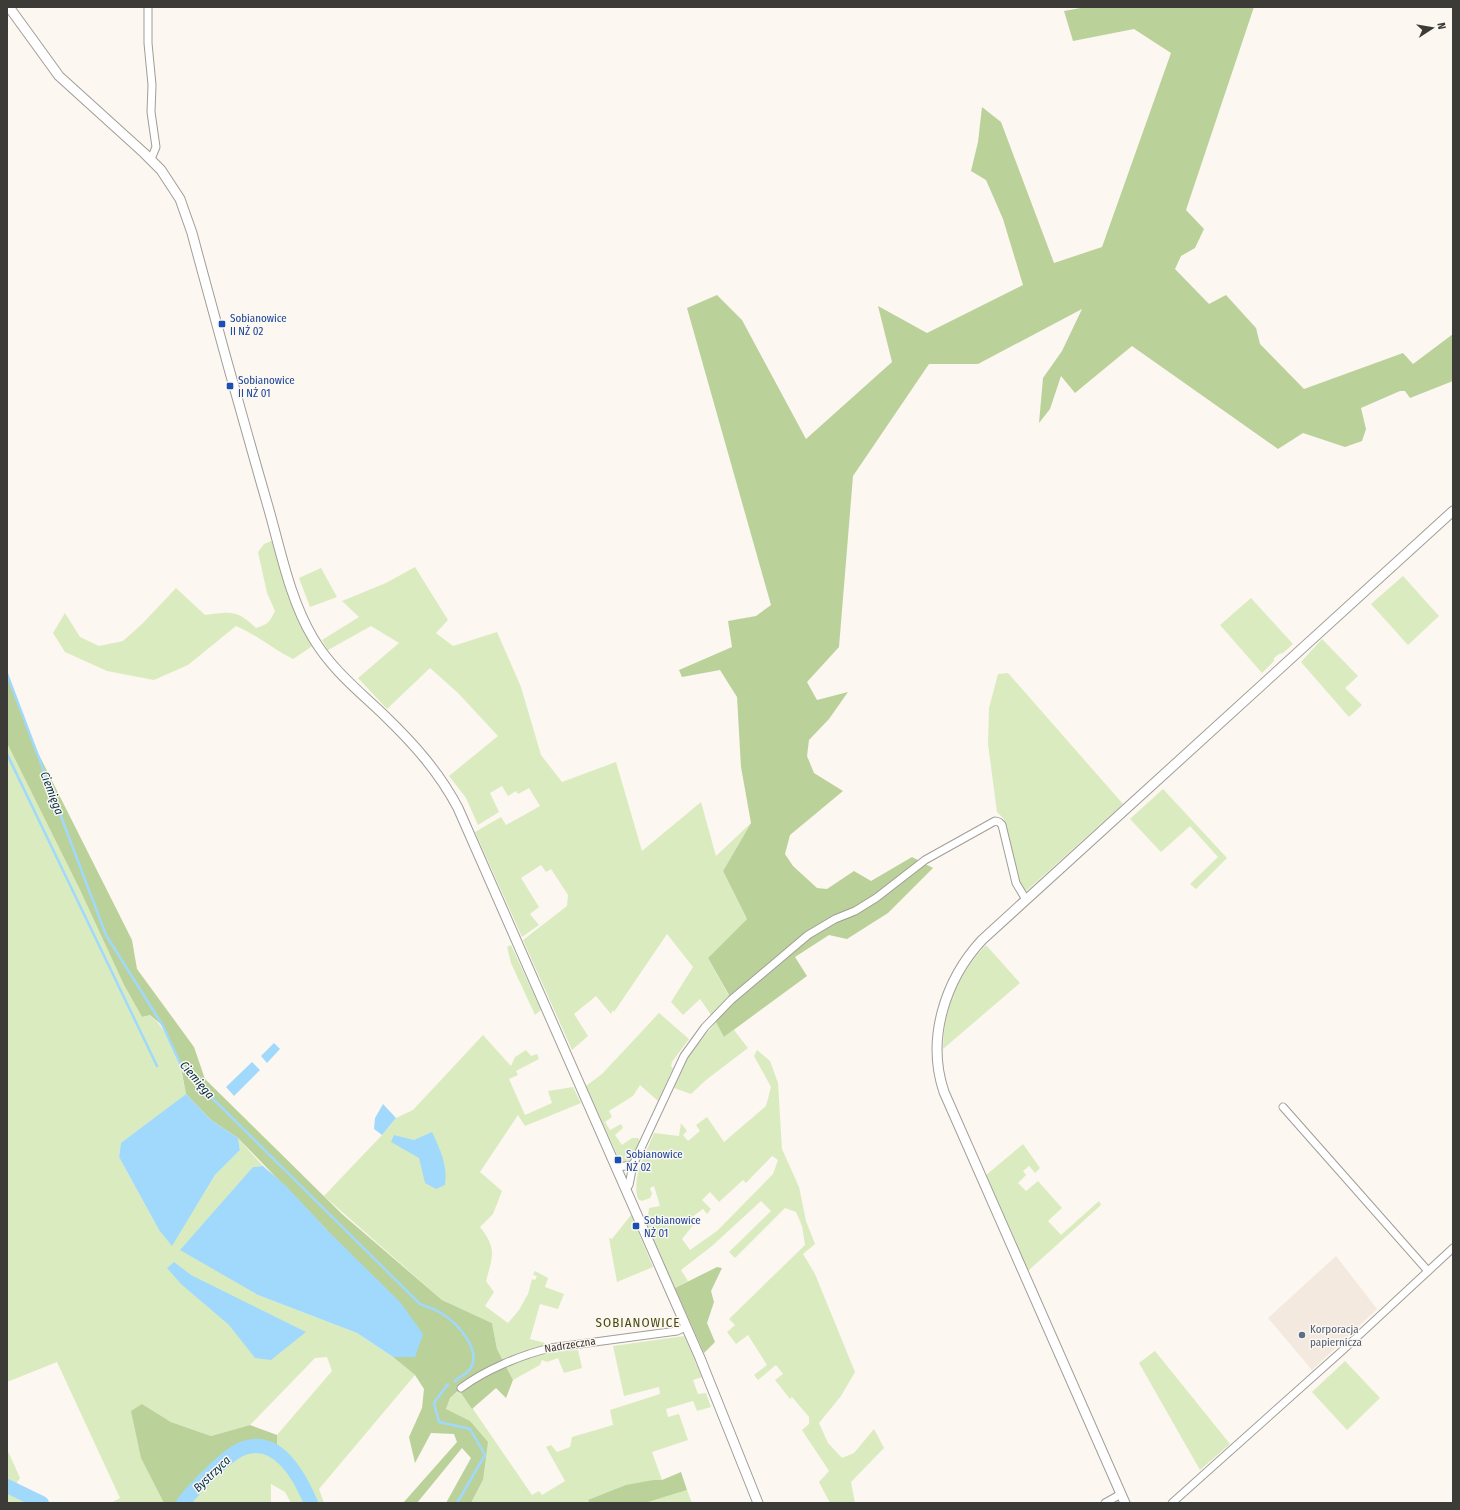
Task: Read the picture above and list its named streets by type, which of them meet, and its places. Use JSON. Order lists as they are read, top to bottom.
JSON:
{
  "streets": {
    "street": ["Nadrzeczna"]
  },
  "districts": ["SOBIANOWICE"],
  "water": ["Ciemięga", "Bystrzyca"],
  "places": {
    "transit": [
      "Sobianowice II NŻ 02",
      "Sobianowice II NŻ 01",
      "Sobianowice NŻ 02",
      "Sobianowice NŻ 01"
    ],
    "other": ["Korporacja papiernicza"]
  },
  "north": "right"
}
